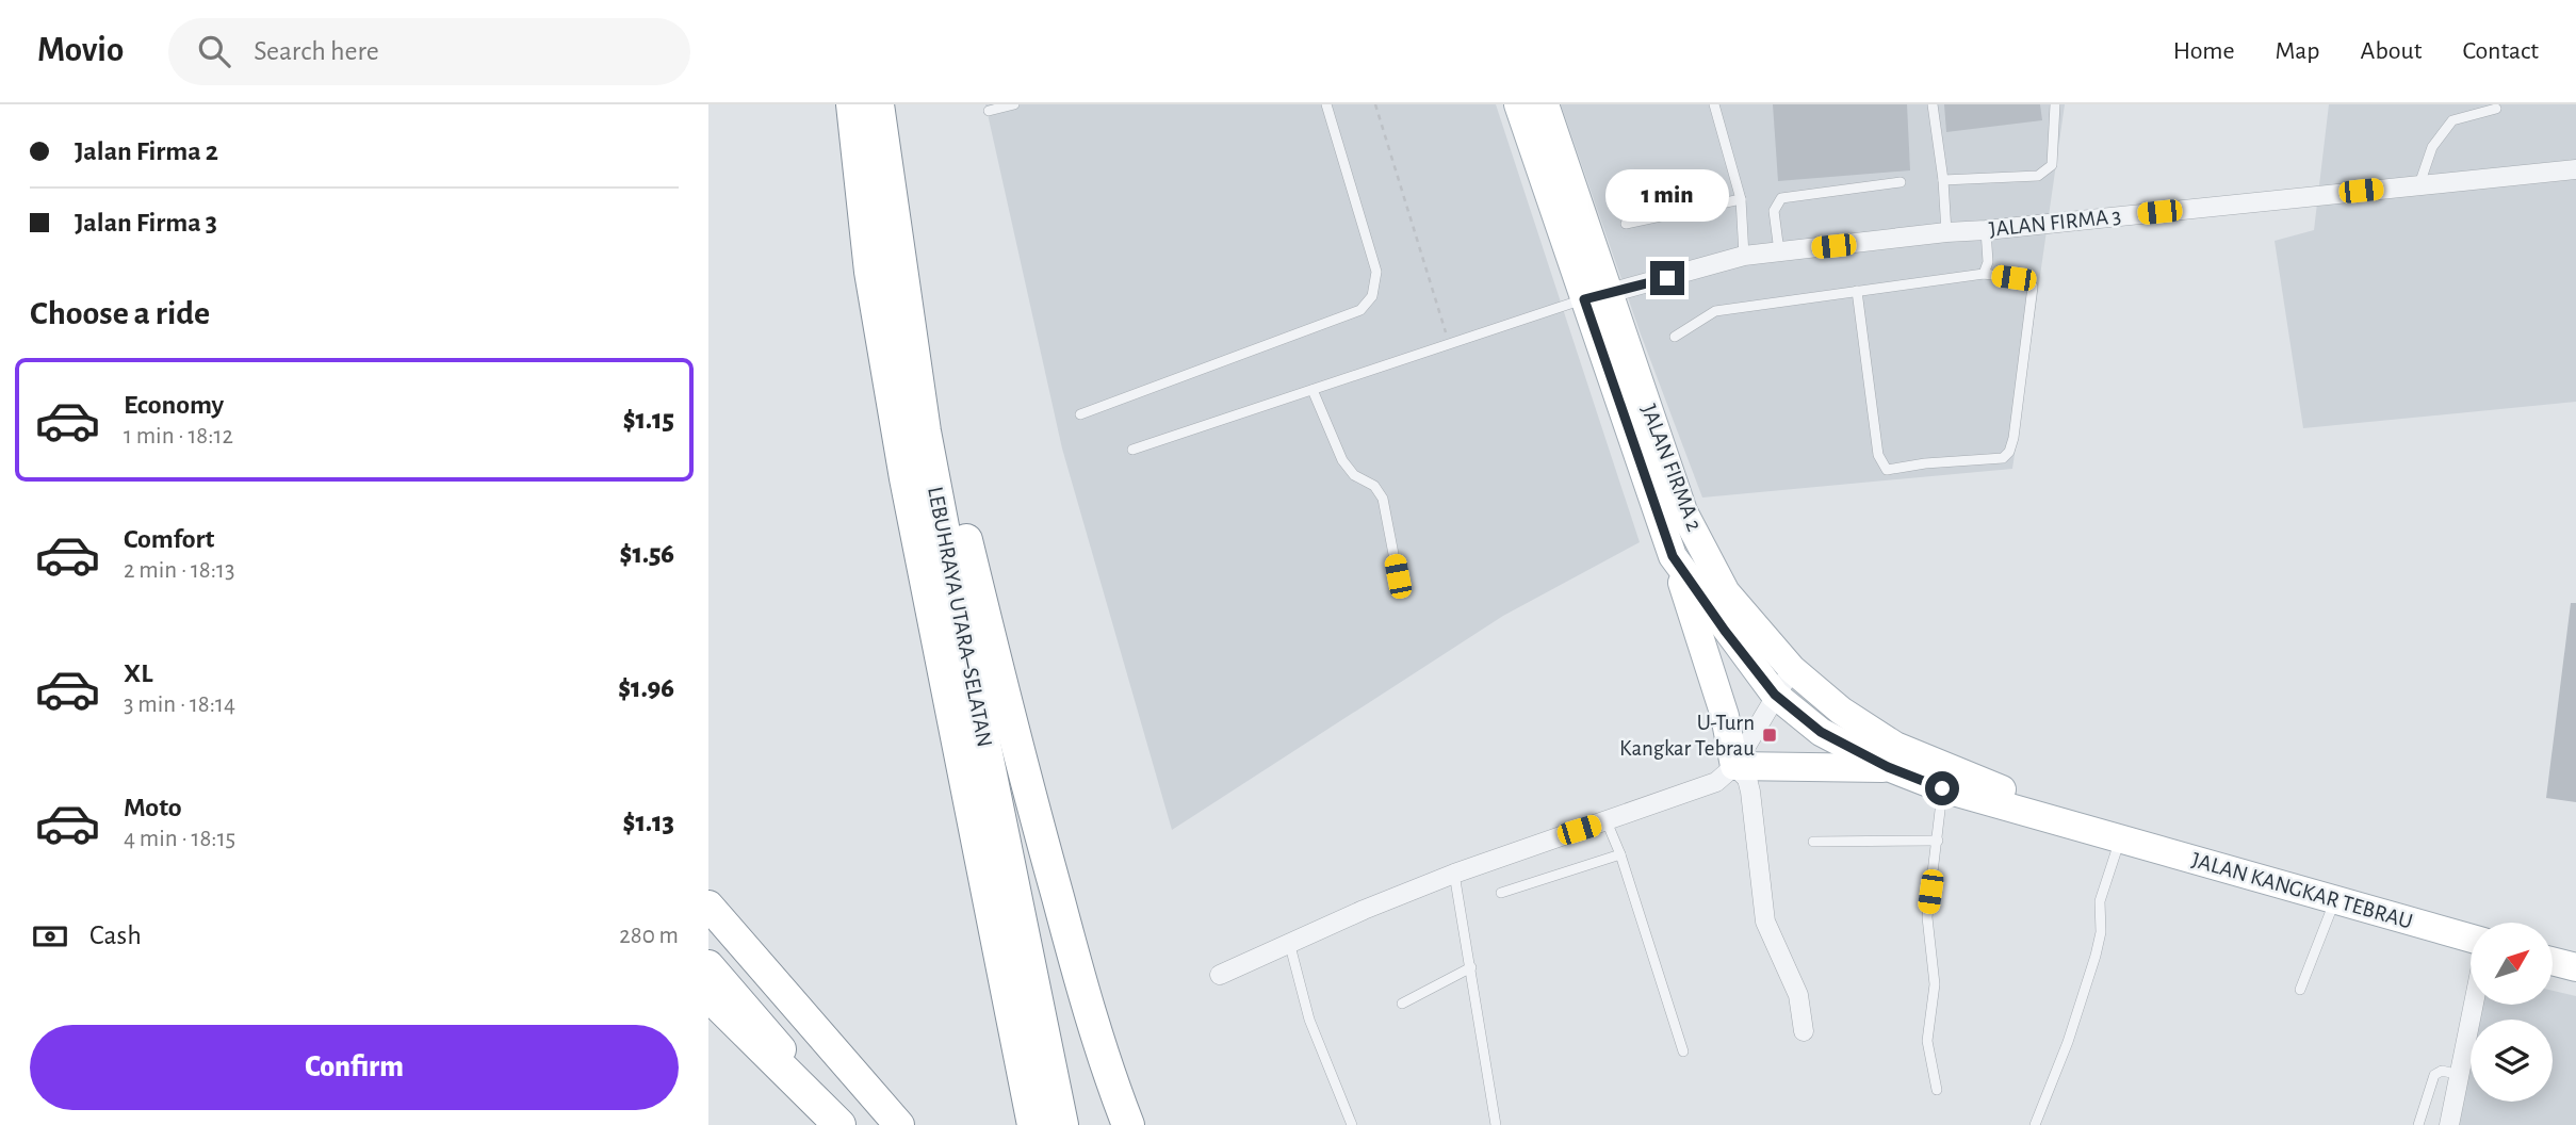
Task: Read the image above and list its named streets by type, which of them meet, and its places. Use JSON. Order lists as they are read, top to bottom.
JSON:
{
  "streets": {
    "highway": ["LEBUHRAYA UTARA–SELATAN"],
    "main road": ["JALAN FIRMA 2", "JALAN KANGKAR TEBRAU"],
    "street": ["JALAN FIRMA 3"]
  },
  "crossings": [
    ["JALAN FIRMA 3", "JALAN FIRMA 2"],
    ["JALAN FIRMA 2", "JALAN KANGKAR TEBRAU"]
  ],
  "places": {
    "transit": ["U-Turn Kangkar Tebrau"]
  },
  "north": "top right",
  "page": {
    "header": "Movio",
    "search": "Search here",
    "nav": [
      "Home",
      "Map",
      "About",
      "Contact"
    ],
    "banner": ["Jalan Firma 2", "Jalan Firma 3"],
    "bubble": "1 min",
    "heading": "Choose a ride",
    "list": [
      {
        "name": "Economy",
        "note": "1 min · 18:12",
        "value": "$1.15"
      },
      {
        "name": "Comfort",
        "note": "2 min · 18:13",
        "value": "$1.56"
      },
      {
        "name": "XL",
        "note": "3 min · 18:14",
        "value": "$1.96"
      },
      {
        "name": "Moto",
        "note": "4 min · 18:15",
        "value": "$1.13"
      }
    ],
    "pay": ["Cash", "280 m"],
    "buttons": "Confirm"
  }
}
